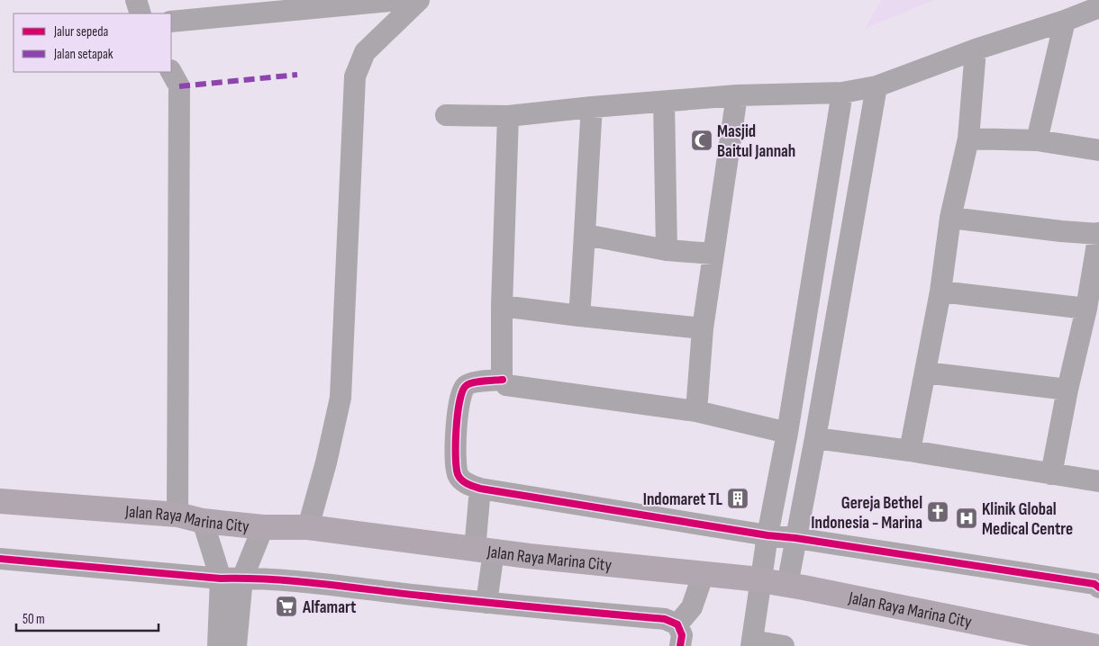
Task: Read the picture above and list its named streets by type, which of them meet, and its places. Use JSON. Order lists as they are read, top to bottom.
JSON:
{
  "streets": {
    "main road": ["Jalan Raya Marina City"]
  },
  "places": {
    "mosque": ["Masjid Baitul Jannah"],
    "building": ["Indomaret TL"],
    "church": ["Gereja Bethel Indonesia - Marina"],
    "hospital": ["Klinik Global Medical Centre"],
    "supermarket": ["Alfamart"]
  },
  "legend": ["Jalur sepeda", "Jalan setapak"],
  "scale_bar": "50 m"
}
